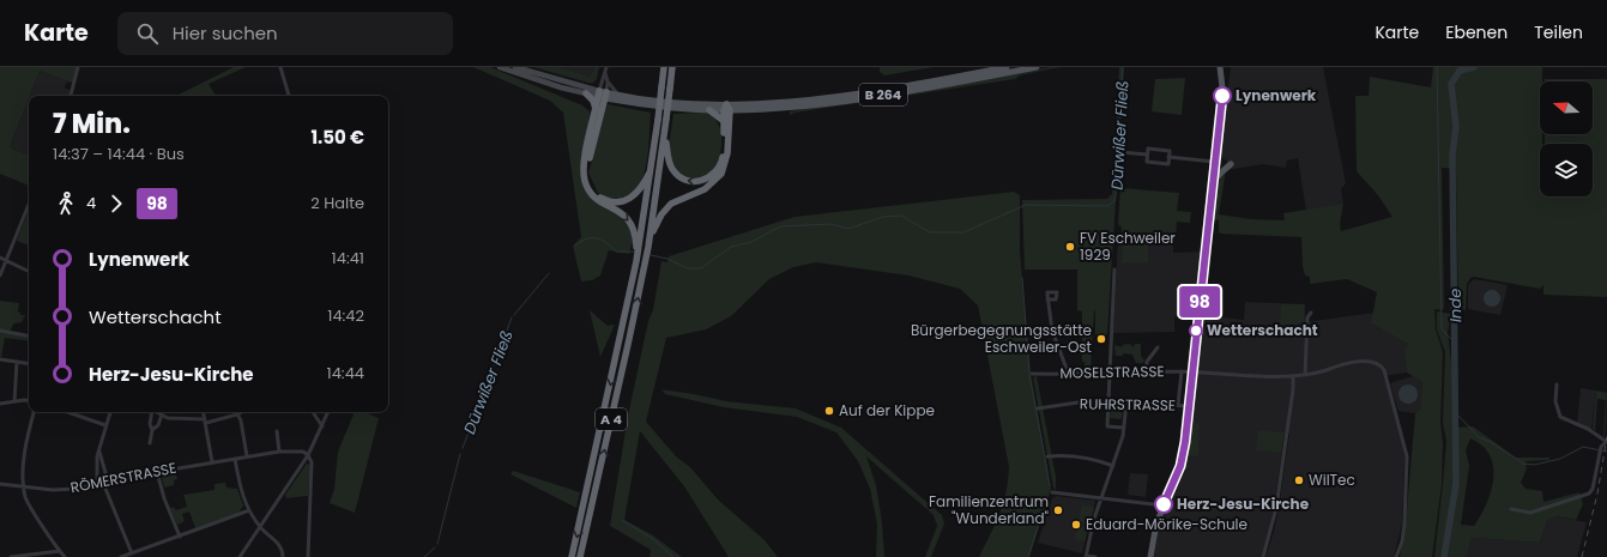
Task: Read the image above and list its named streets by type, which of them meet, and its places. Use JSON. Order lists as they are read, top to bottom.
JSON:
{
  "streets": {
    "highway": ["A 4"],
    "main road": ["B 264"],
    "street": ["MOSELSTRASSE", "RUHRSTRASSE", "RÖMERSTRASSE"]
  },
  "water": ["Dürwißer Fließ", "Inde"],
  "places": [
    "Lynenwerk",
    "FV Eschweiler 1929",
    "Wetterschacht",
    "Bürgerbegegnungsstätte Eschweiler-Ost",
    "Auf der Kippe",
    "WilTec",
    "Herz-Jesu-Kirche",
    "Familienzentrum \"Wunderland\"",
    "Eduard-Mörike-Schule"
  ],
  "lines": ["bus line 98"],
  "north": "left",
  "page": {
    "header": "Karte",
    "search": "Hier suchen",
    "nav": ["Karte", "Ebenen", "Teilen"],
    "on_map": "98",
    "heading": ["7 Min.", "14:37 – 14:44 · Bus", "1.50 €"],
    "legs": ["4", "98", "2 Halte"],
    "list": [
      {
        "name": "Lynenwerk",
        "value": "14:41"
      },
      {
        "name": "Wetterschacht",
        "value": "14:42"
      },
      {
        "name": "Herz-Jesu-Kirche",
        "value": "14:44"
      }
    ]
  }
}
